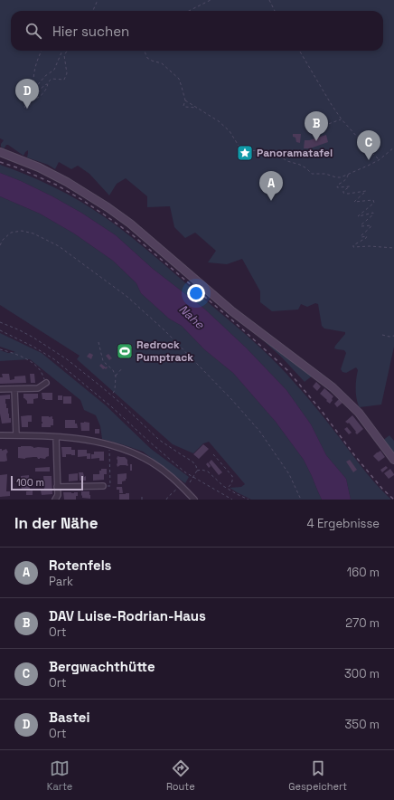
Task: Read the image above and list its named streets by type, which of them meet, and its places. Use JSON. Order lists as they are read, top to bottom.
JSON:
{
  "water": ["Nahe"],
  "places": {
    "place": ["Panoramatafel"],
    "sports": ["Redrock Pumptrack"]
  },
  "scale_bar": "100 m",
  "page": {
    "search": "Hier suchen",
    "pins": [
      "D",
      "B",
      "C",
      "A"
    ],
    "scale": "100 m",
    "heading": ["In der Nähe", "4 Ergebnisse"],
    "list": [
      {
        "mark": "A",
        "name": "Rotenfels",
        "note": "Park",
        "value": "160 m"
      },
      {
        "mark": "B",
        "name": "DAV Luise-Rodrian-Haus",
        "note": "Ort",
        "value": "270 m"
      },
      {
        "mark": "C",
        "name": "Bergwachthütte",
        "note": "Ort",
        "value": "300 m"
      },
      {
        "mark": "D",
        "name": "Bastei",
        "note": "Ort",
        "value": "350 m"
      }
    ],
    "nav": ["Karte", "Route", "Gespeichert"]
  }
}
